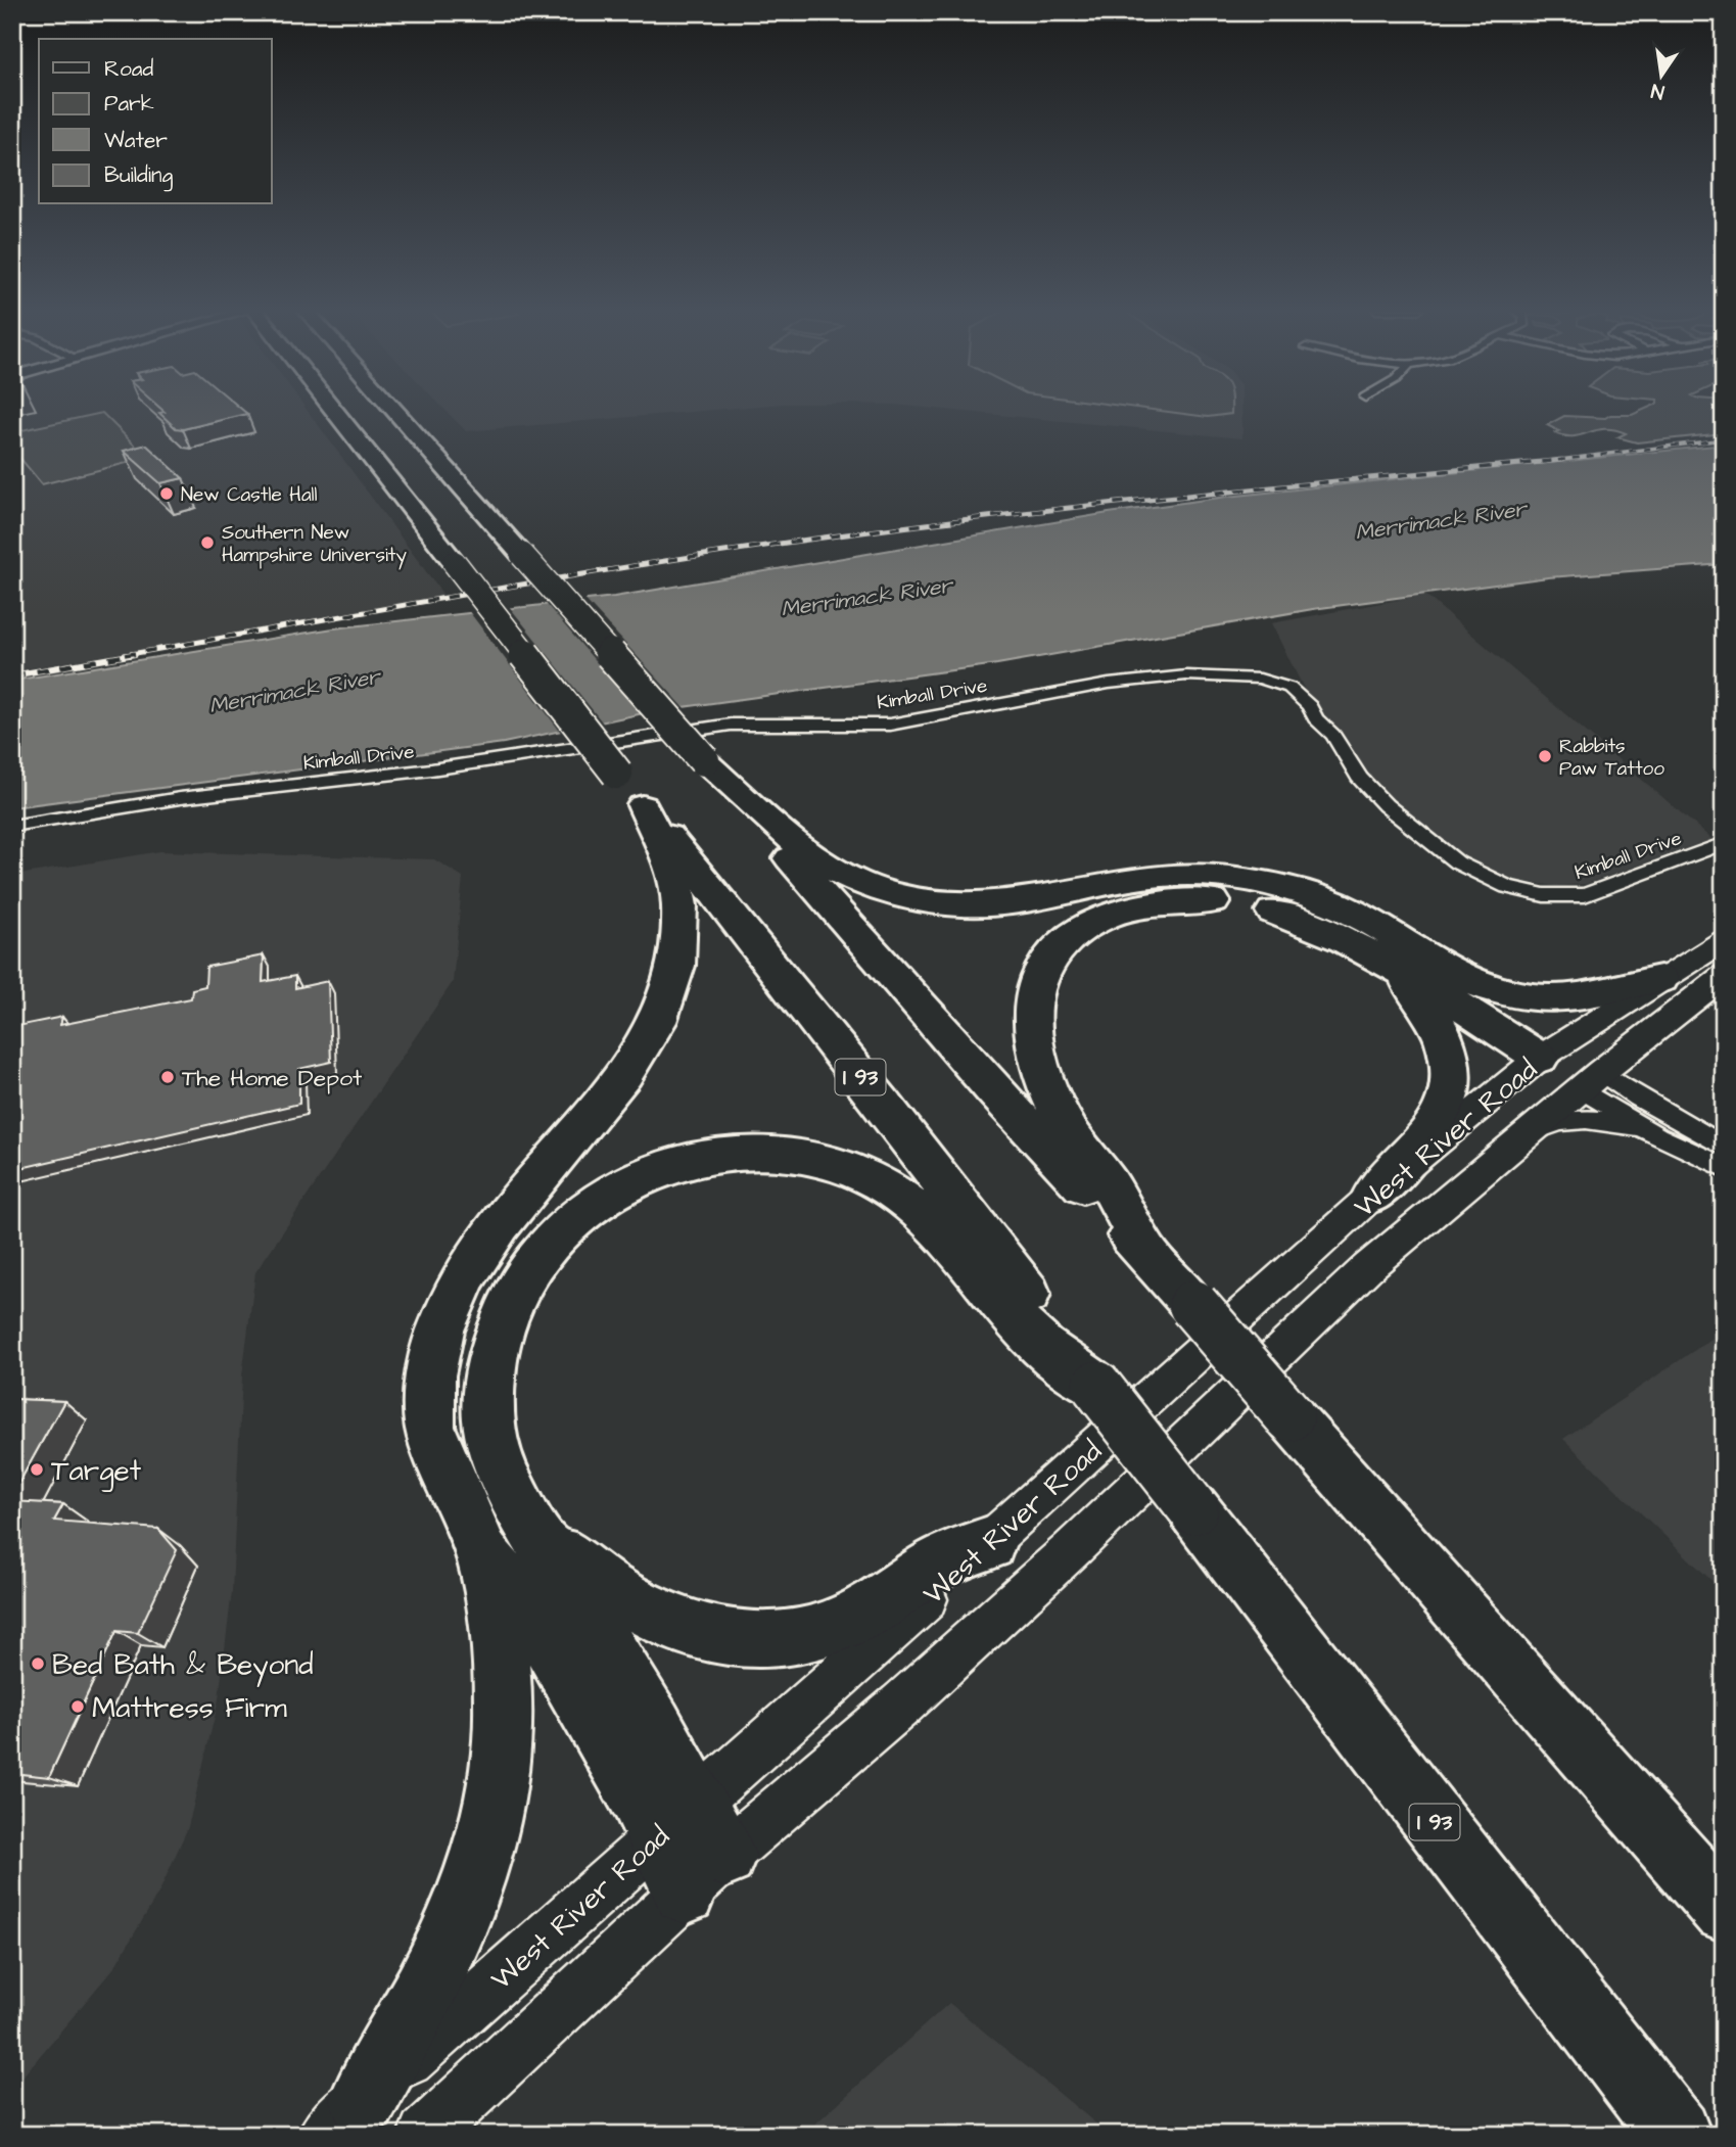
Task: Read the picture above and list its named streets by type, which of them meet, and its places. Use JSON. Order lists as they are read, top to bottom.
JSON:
{
  "streets": {
    "highway": ["I 93"],
    "main road": ["West River Road"],
    "street": ["Kimball Drive"]
  },
  "water": ["Merrimack River"],
  "places": [
    "New Castle Hall",
    "Southern New Hampshire University",
    "Rabbits Paw Tattoo",
    "The Home Depot",
    "Target",
    "Bed Bath & Beyond",
    "Mattress Firm"
  ],
  "legend": [
    "Road",
    "Park",
    "Water",
    "Building"
  ],
  "north": "bottom"
}
